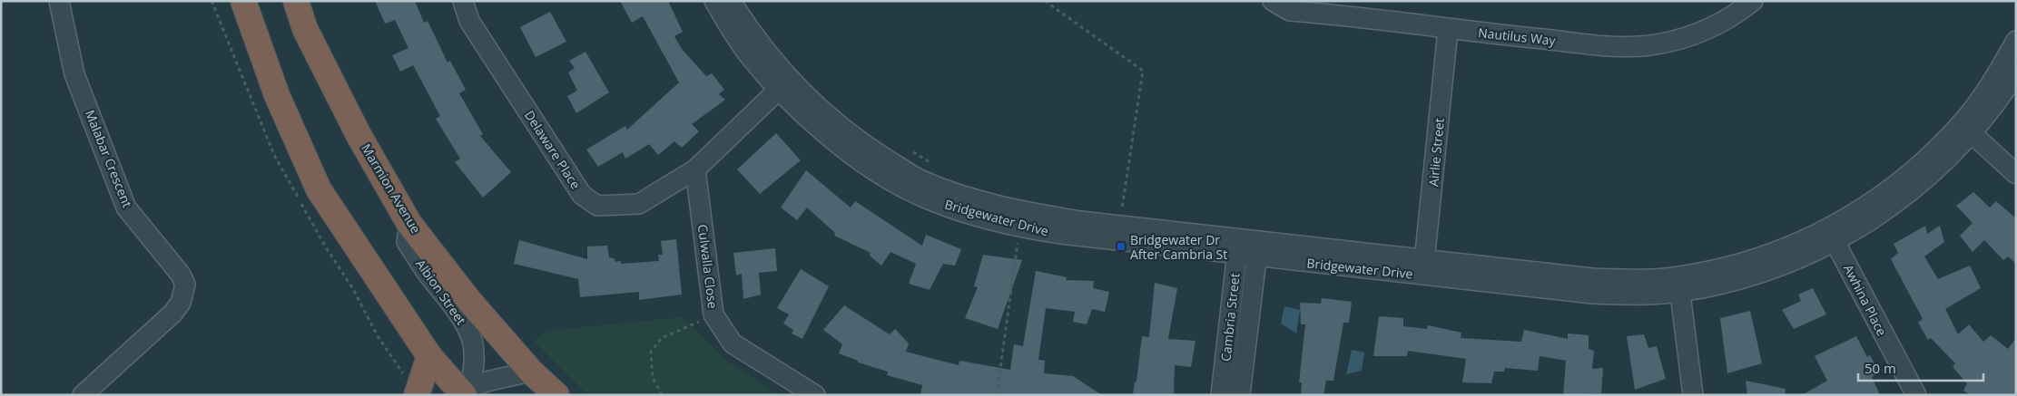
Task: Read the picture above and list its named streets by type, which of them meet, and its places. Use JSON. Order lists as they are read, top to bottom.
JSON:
{
  "streets": {
    "highway": ["Marmion Avenue"],
    "street": [
      "Nautilus Way",
      "Delaware Place",
      "Airlie Street",
      "Malabar Crescent",
      "Bridgewater Drive",
      "Culwalla Close",
      "Albion Street",
      "Awhina Place",
      "Cambria Street"
    ]
  },
  "crossings": [
    ["Nautilus Way", "Airlie Street"],
    ["Delaware Place", "Bridgewater Drive"],
    ["Delaware Place", "Culwalla Close"],
    ["Airlie Street", "Bridgewater Drive"],
    ["Marmion Avenue", "Albion Street"],
    ["Bridgewater Drive", "Awhina Place"],
    ["Bridgewater Drive", "Cambria Street"]
  ],
  "places": {
    "transit": ["Bridgewater Dr After Cambria St"]
  },
  "scale_bar": "50 m"
}
